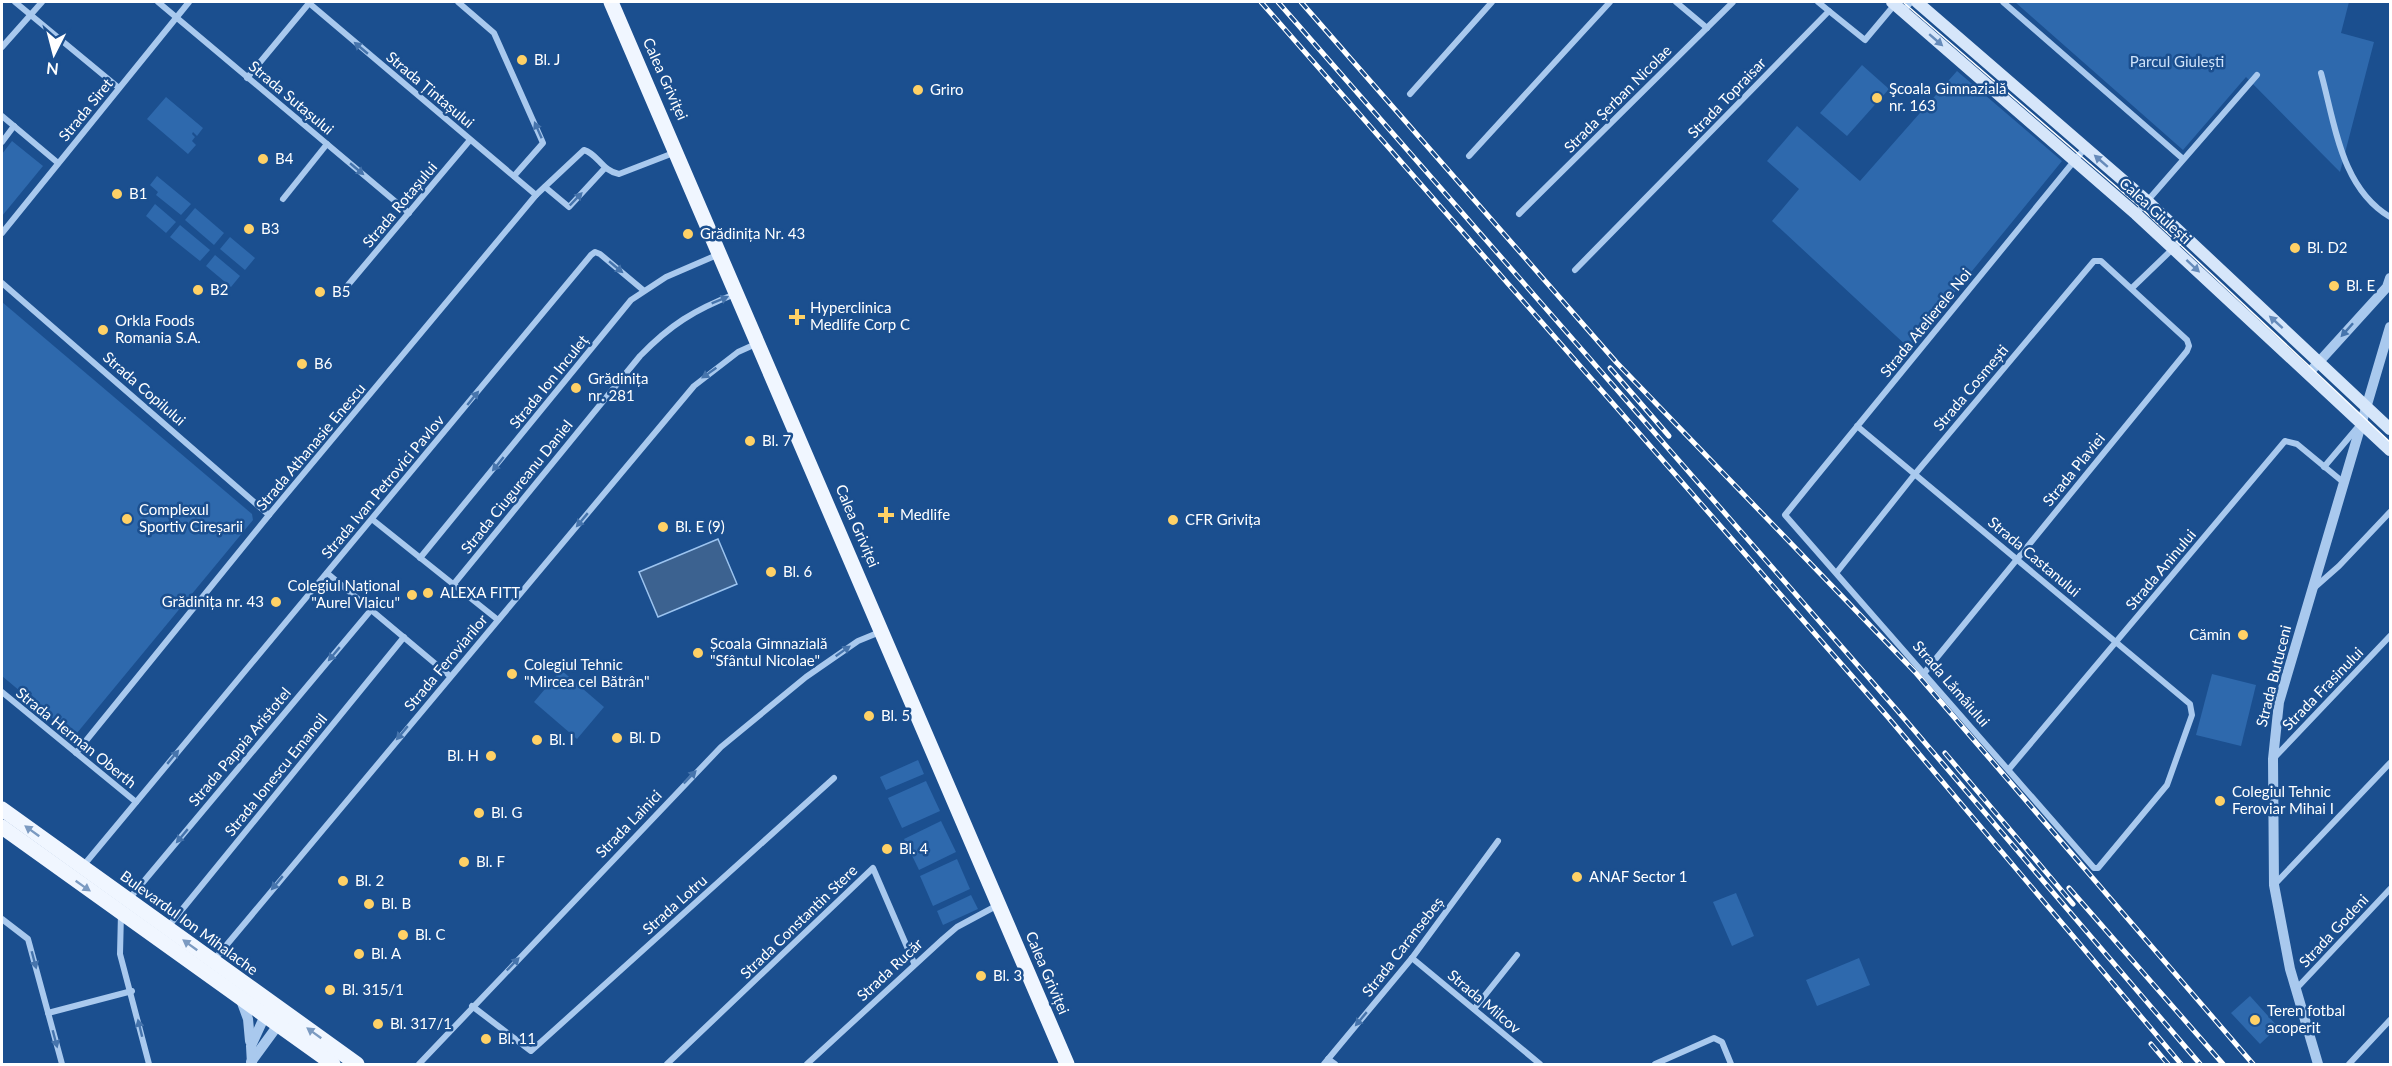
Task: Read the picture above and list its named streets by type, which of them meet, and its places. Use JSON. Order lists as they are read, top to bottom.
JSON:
{
  "streets": {
    "main road": ["Calea Griviței", "Calea Giulești", "Bulevardul Ion Mihalache"],
    "street": [
      "Strada Țintașului",
      "Strada Sutașului",
      "Strada Topraisar",
      "Strada Șerban Nicolae",
      "Strada Siret",
      "Strada Rotașului",
      "Strada Atelierele Noi",
      "Strada Ion Inculeț",
      "Strada Cosmești",
      "Strada Copilului",
      "Strada Athanasie Enescu",
      "Strada Plaviei",
      "Strada Ivan Petrovici Pavlov",
      "Strada Ciugureanu Daniel",
      "Strada Castanului",
      "Strada Aninului",
      "Strada Feroviarilor",
      "Strada Butuceni",
      "Strada Lămâiului",
      "Strada Frasinului",
      "Strada Herman Oberth",
      "Strada Pappia Aristotel",
      "Strada Ionescu Emanoil",
      "Strada Lainici",
      "Strada Lotru",
      "Strada Constantin Stere",
      "Strada Godeni",
      "Strada Caransebeș",
      "Strada Rucăr",
      "Strada Milcov"
    ]
  },
  "crossings": [
    ["Calea Griviței", "Strada Ion Inculeț"],
    ["Calea Griviței", "Strada Ciugureanu Daniel"],
    ["Calea Griviței", "Strada Feroviarilor"],
    ["Calea Griviței", "Strada Lainici"],
    ["Calea Griviței", "Strada Rucăr"],
    ["Strada Țintașului", "Strada Rotașului"],
    ["Strada Țintașului", "Strada Athanasie Enescu"],
    ["Strada Sutașului", "Strada Siret"],
    ["Strada Sutașului", "Strada Rotașului"],
    ["Calea Giulești", "Strada Atelierele Noi"],
    ["Calea Giulești", "Strada Butuceni"],
    ["Strada Atelierele Noi", "Strada Castanului"],
    ["Strada Atelierele Noi", "Strada Lămâiului"],
    ["Strada Ion Inculeț", "Strada Ivan Petrovici Pavlov"],
    ["Strada Cosmești", "Strada Plaviei"],
    ["Strada Cosmești", "Strada Castanului"],
    ["Strada Cosmești", "Strada Lămâiului"],
    ["Strada Copilului", "Strada Athanasie Enescu"],
    ["Strada Athanasie Enescu", "Strada Herman Oberth"],
    ["Strada Plaviei", "Strada Castanului"],
    ["Strada Plaviei", "Strada Lămâiului"],
    ["Strada Ivan Petrovici Pavlov", "Strada Herman Oberth"],
    ["Strada Ivan Petrovici Pavlov", "Bulevardul Ion Mihalache"],
    ["Strada Castanului", "Strada Aninului"],
    ["Strada Castanului", "Strada Lămâiului"],
    ["Strada Aninului", "Strada Butuceni"],
    ["Strada Aninului", "Strada Lămâiului"],
    ["Strada Feroviarilor", "Bulevardul Ion Mihalache"],
    ["Strada Butuceni", "Strada Frasinului"],
    ["Strada Butuceni", "Strada Godeni"],
    ["Strada Pappia Aristotel", "Bulevardul Ion Mihalache"],
    ["Strada Ionescu Emanoil", "Bulevardul Ion Mihalache"],
    ["Strada Lainici", "Strada Lotru"],
    ["Strada Constantin Stere", "Strada Rucăr"],
    ["Strada Caransebeș", "Strada Milcov"]
  ],
  "one_way": [
    "Strada Țintașului",
    "Strada Ion Inculeț",
    "Strada Ivan Petrovici Pavlov",
    "Strada Ciugureanu Daniel",
    "Strada Feroviarilor",
    "Strada Pappia Aristotel",
    "Strada Lainici",
    "Strada Caransebeș"
  ],
  "parks": ["Parcul Giulești"],
  "places": {
    "other": [
      "Bl. J",
      "Griro",
      "Şcoala Gimnazială nr. 163",
      "B4",
      "B1",
      "B3",
      "Grădinița Nr. 43",
      "Bl. D2",
      "Bl. E",
      "B2",
      "B5",
      "Orkla Foods Romania S.A.",
      "B6",
      "Grădinița nr. 281",
      "Bl. 7",
      "Complexul Sportiv Cireșarii",
      "CFR Grivița",
      "Bl. E (9)",
      "Bl. 6",
      "ALEXA FITT",
      "Colegiul Național \"Aurel Vlaicu\"",
      "Grădinița nr. 43",
      "Cămin",
      "Școala Gimnazială \"Sfântul Nicolae\"",
      "Colegiul Tehnic \"Mircea cel Bătrân\"",
      "Bl. 5",
      "Bl. D",
      "Bl. I",
      "Bl. H",
      "Colegiul Tehnic Feroviar Mihai I",
      "Bl. G",
      "Bl. 4",
      "Bl. F",
      "ANAF Sector 1",
      "Bl. 2",
      "Bl. B",
      "Bl. C",
      "Bl. A",
      "Bl. 3",
      "Bl. 315/1",
      "Teren fotbal acoperit",
      "Bl. 317/1",
      "Bl. 11"
    ],
    "health": ["Hyperclinica Medlife Corp C", "Medlife"]
  },
  "north": "bottom"
}
